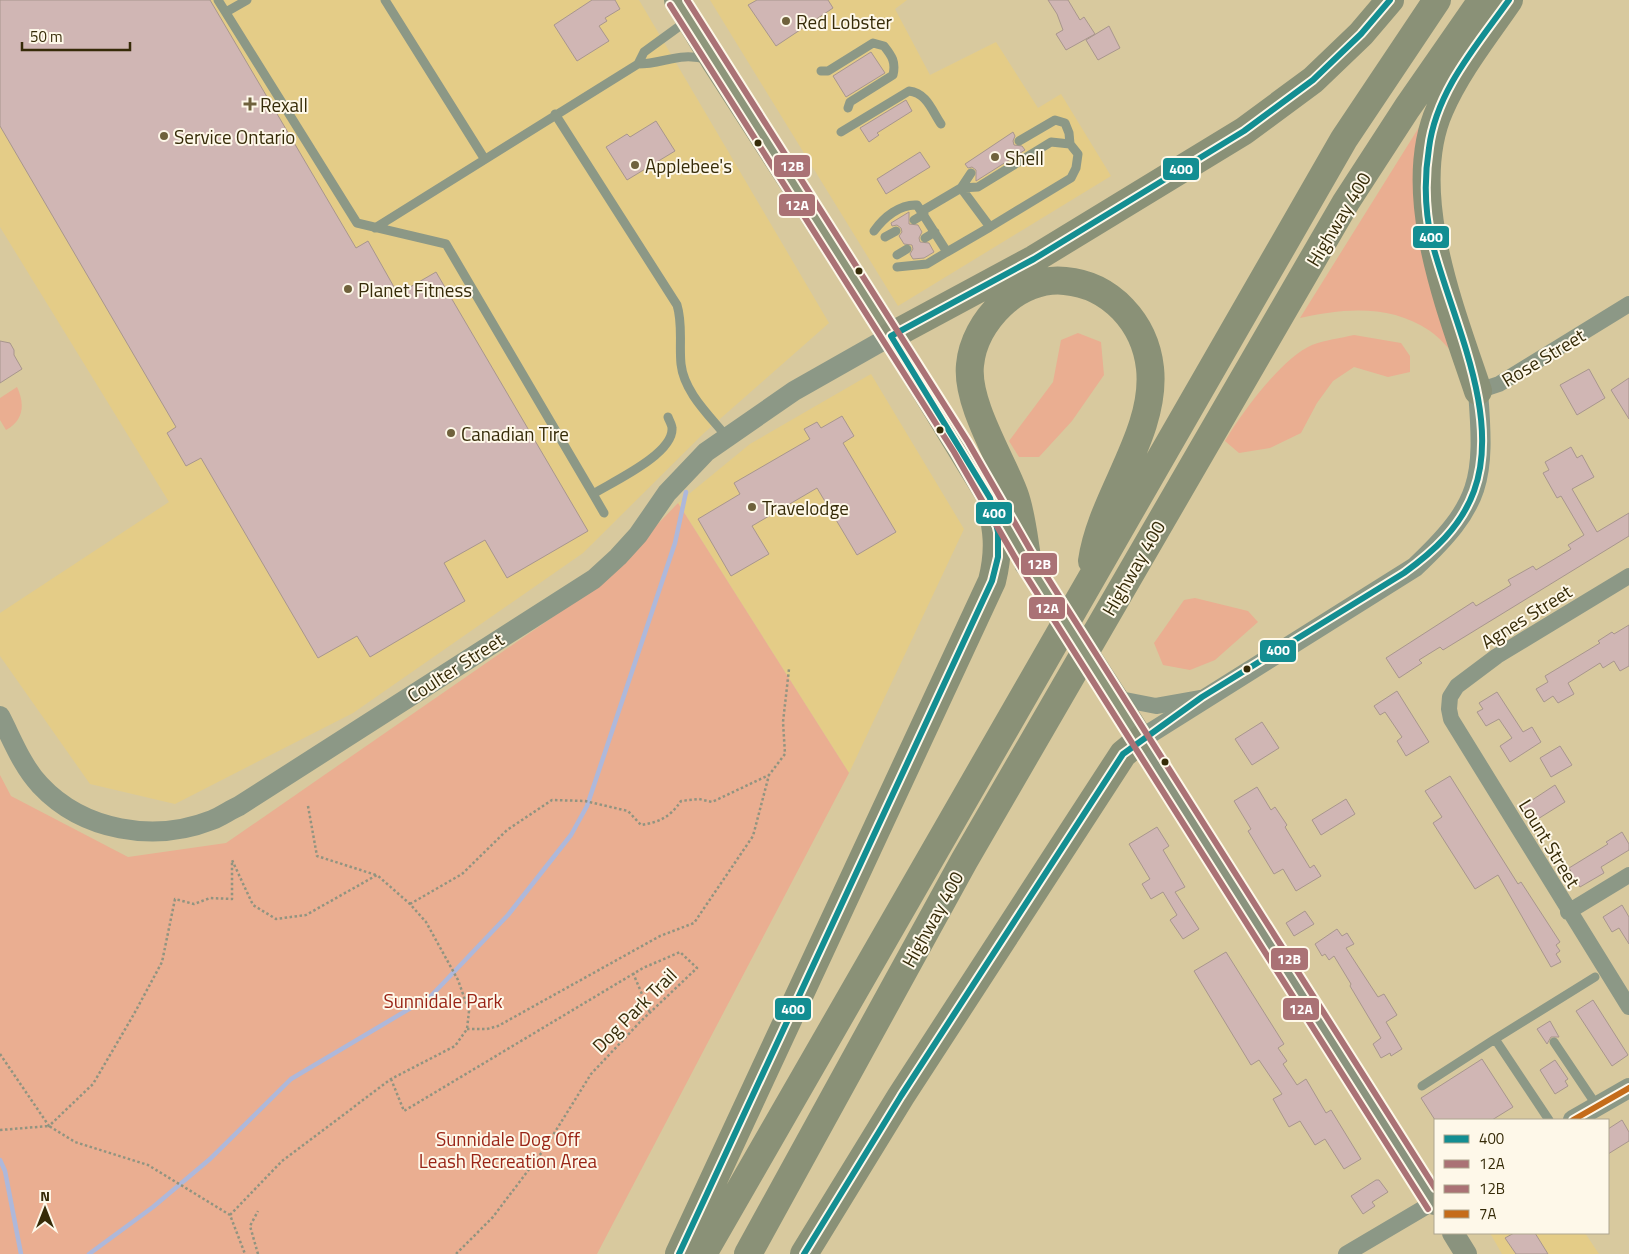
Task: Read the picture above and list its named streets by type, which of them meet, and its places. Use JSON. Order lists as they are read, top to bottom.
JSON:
{
  "streets": {
    "highway": ["Highway 400"],
    "street": [
      "Rose Street",
      "Agnes Street",
      "Coulter Street",
      "Lount Street"
    ],
    "path": ["Dog Park Trail"]
  },
  "crossings": [
    ["Agnes Street", "Lount Street"]
  ],
  "parks": ["Sunnidale Park", "Sunnidale Dog Off Leash Recreation Area"],
  "places": {
    "other": [
      "Red Lobster",
      "Service Ontario",
      "Shell",
      "Applebee's",
      "Planet Fitness",
      "Canadian Tire",
      "Travelodge"
    ],
    "health": ["Rexall"]
  },
  "lines": [
    "transit line 400",
    "transit line 12B",
    "transit line 12A",
    "transit line 7A"
  ],
  "legend": [
    "400",
    "12A",
    "12B",
    "7A"
  ],
  "scale_bar": "50 m",
  "north": "top"
}
